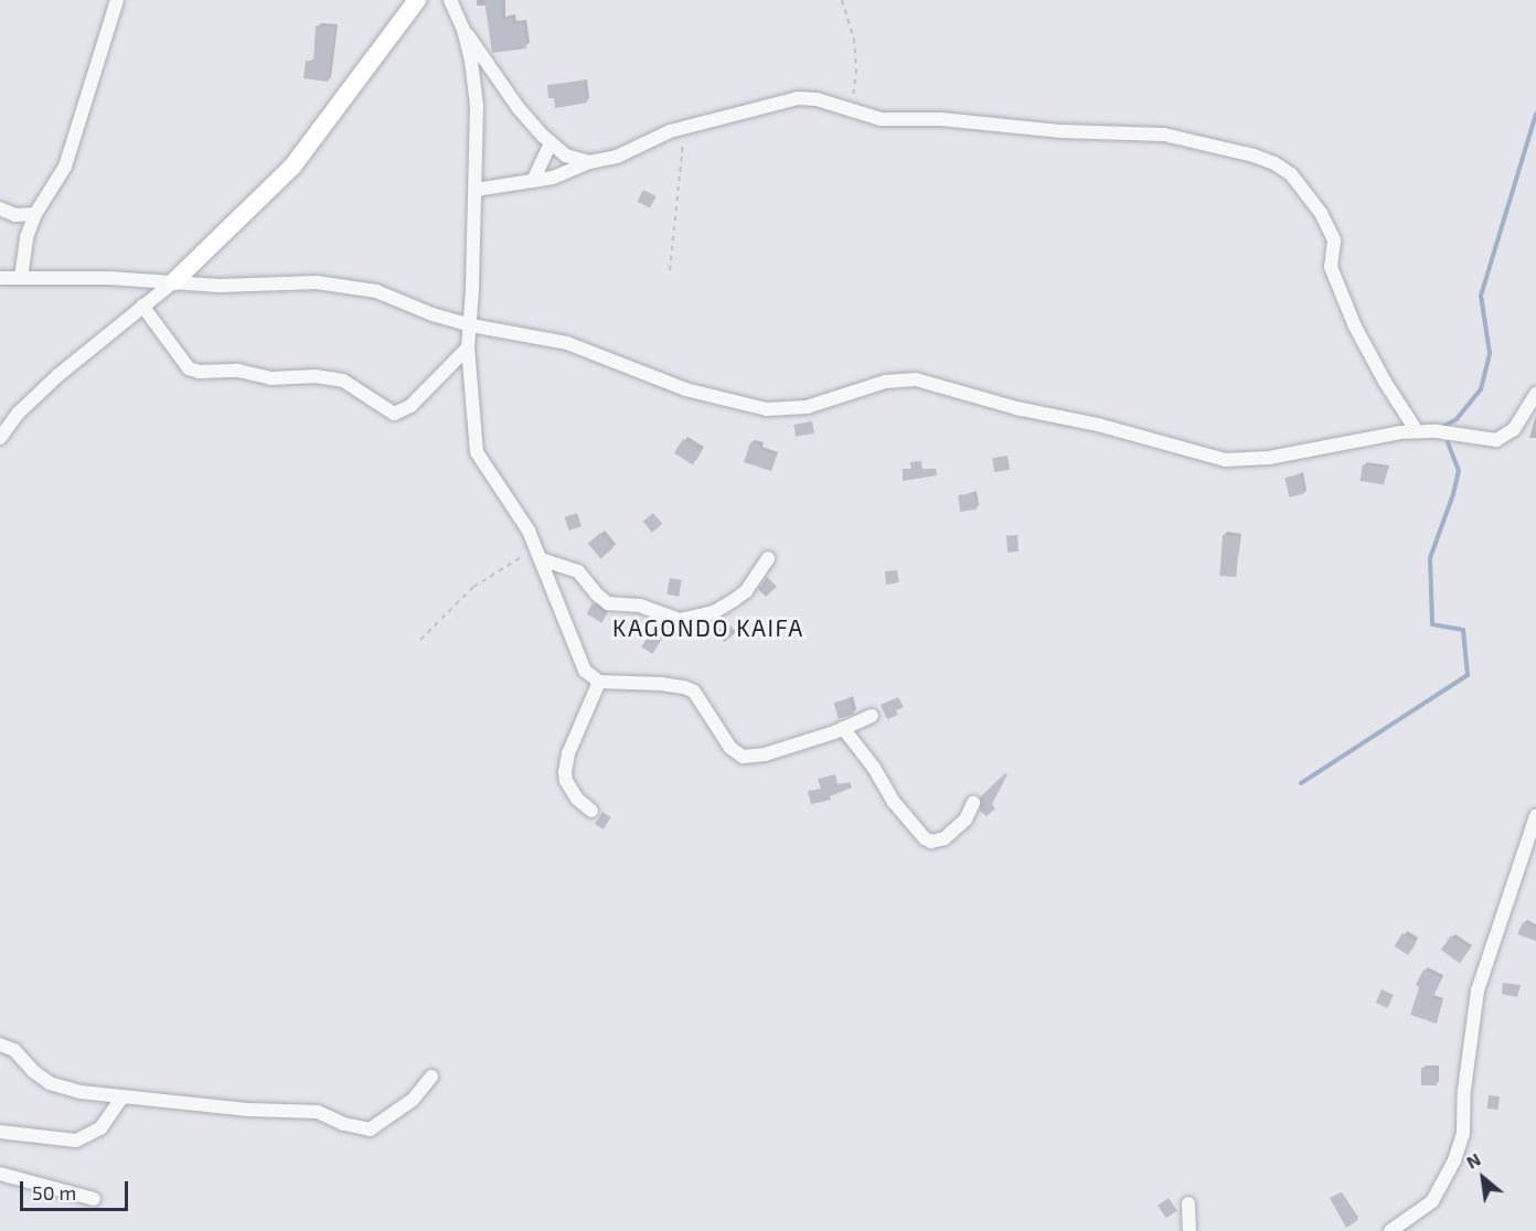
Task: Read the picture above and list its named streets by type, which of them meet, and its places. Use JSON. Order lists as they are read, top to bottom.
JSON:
{
  "districts": ["KAGONDO KAIFA"],
  "scale_bar": "50 m",
  "north": "top left"
}
